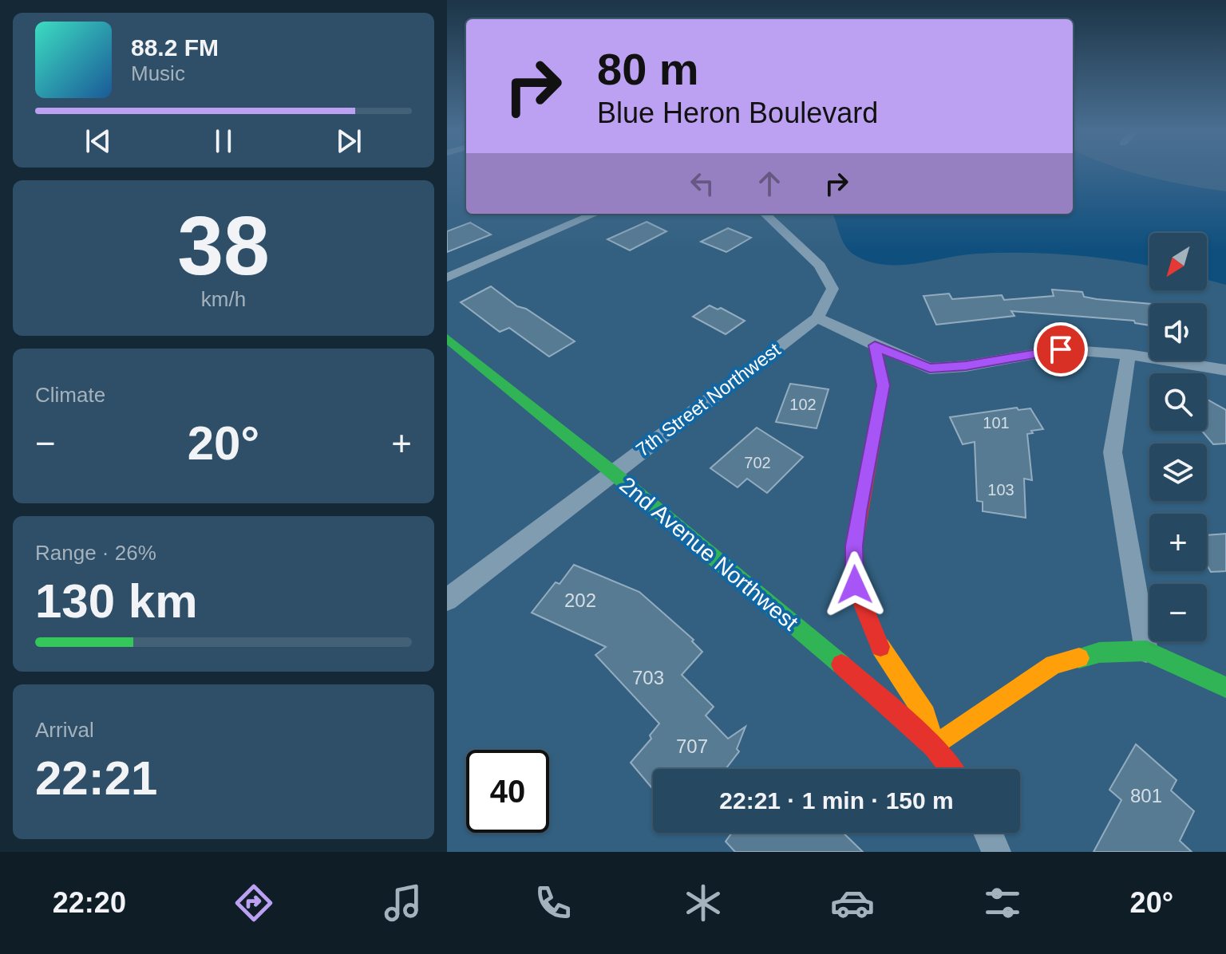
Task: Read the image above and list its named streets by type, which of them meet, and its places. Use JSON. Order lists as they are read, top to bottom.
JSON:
{
  "streets": {
    "street": ["7th Street Northwest", "2nd Avenue Northwest"]
  },
  "crossings": [
    ["7th Street Northwest", "2nd Avenue Northwest"]
  ],
  "house_numbers": [
    "102",
    "101",
    "702",
    "103",
    "202",
    "703",
    "707",
    "801"
  ],
  "north": "bottom left",
  "page": {
    "turn": ["80 m", "Blue Heron Boulevard"],
    "song": ["88.2 FM", "Music"],
    "tile": [
      ["38", "km/h"],
      "Climate",
      ["Range · 26%", "130 km"],
      ["Arrival", "22:21"]
    ],
    "map_buttons": ["+", "−"],
    "heat": ["−", "20°", "+"],
    "limit": "40",
    "trip": "22:21 · 1 min · 150 m",
    "tabs": ["22:20", "20°"]
  }
}
